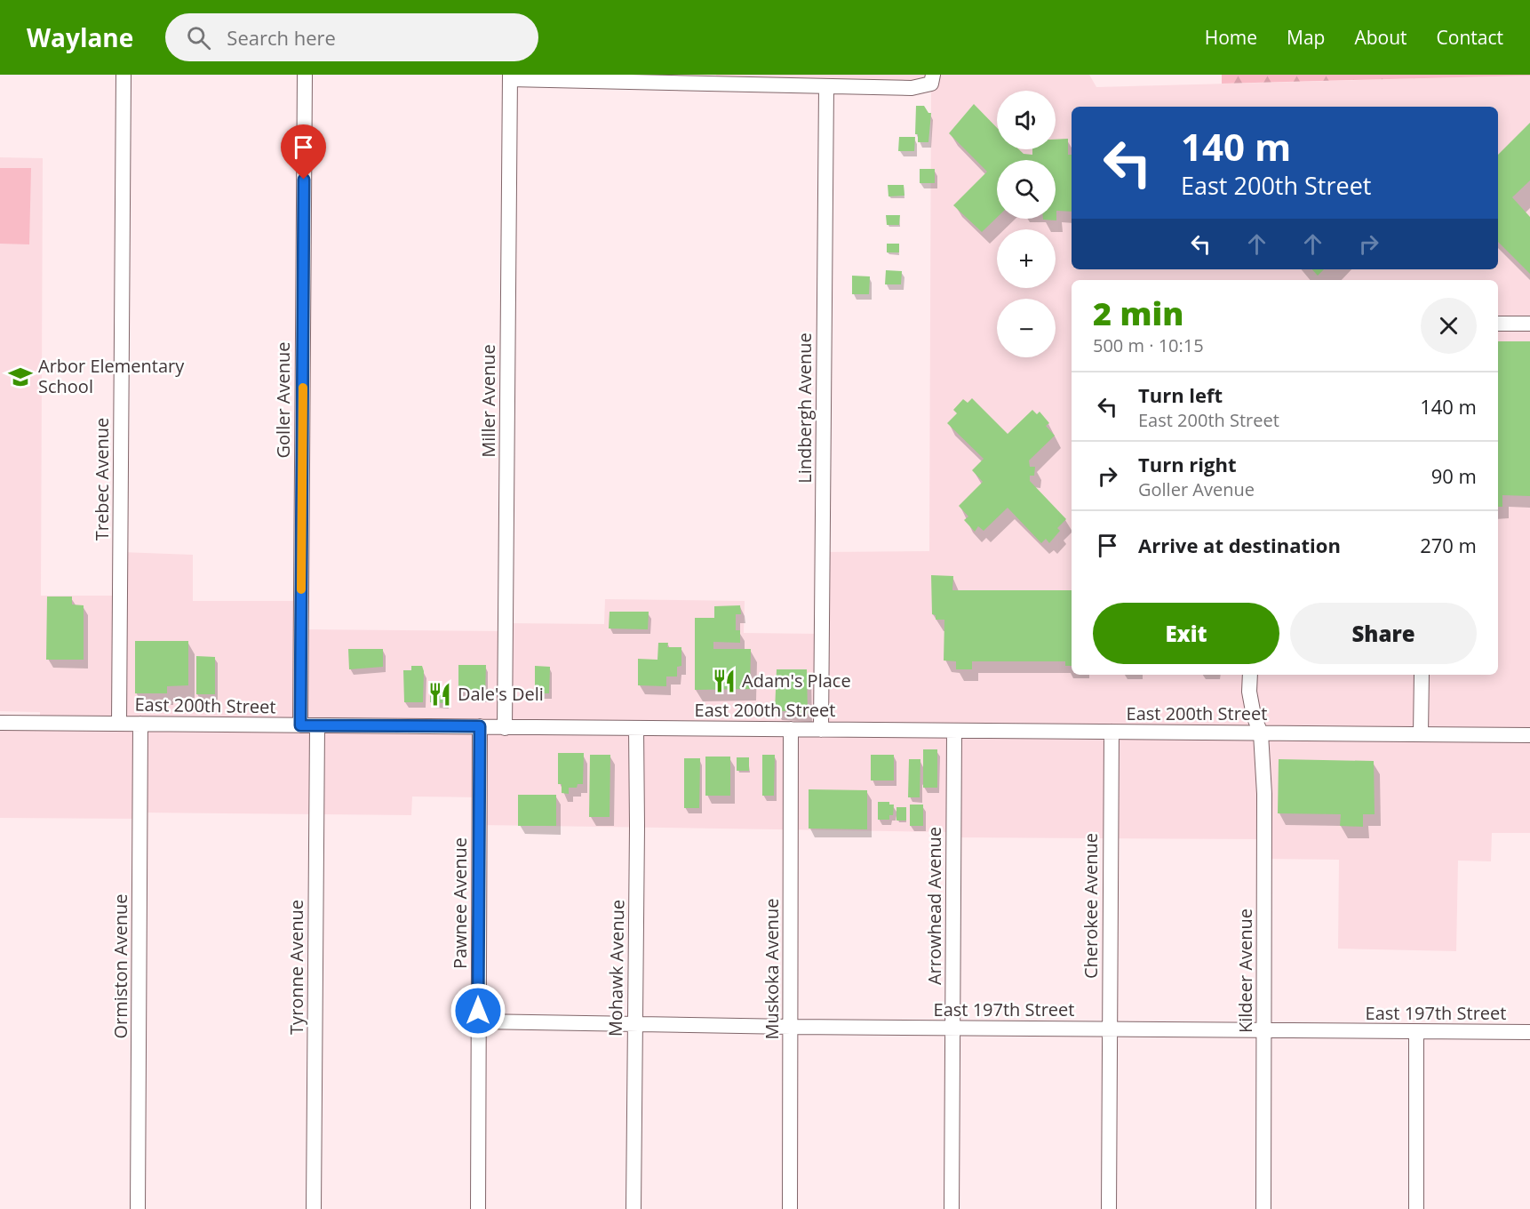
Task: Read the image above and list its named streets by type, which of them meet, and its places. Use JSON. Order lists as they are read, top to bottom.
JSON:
{
  "streets": {
    "street": [
      "Goller Avenue",
      "Miller Avenue",
      "Lindbergh Avenue",
      "Trebec Avenue",
      "East 200th Street",
      "Pawnee Avenue",
      "Arrowhead Avenue",
      "Cherokee Avenue",
      "Ormiston Avenue",
      "Tyronne Avenue",
      "Mohawk Avenue",
      "Muskoka Avenue",
      "Kildeer Avenue",
      "East 197th Street"
    ]
  },
  "crossings": [
    ["Goller Avenue", "East 200th Street"],
    ["Miller Avenue", "East 200th Street"],
    ["Lindbergh Avenue", "East 200th Street"],
    ["Trebec Avenue", "East 200th Street"],
    ["East 200th Street", "Pawnee Avenue"],
    ["East 200th Street", "Arrowhead Avenue"],
    ["East 200th Street", "Cherokee Avenue"],
    ["East 200th Street", "Ormiston Avenue"],
    ["East 200th Street", "Tyronne Avenue"],
    ["East 200th Street", "Mohawk Avenue"],
    ["East 200th Street", "Muskoka Avenue"],
    ["East 200th Street", "Kildeer Avenue"],
    ["Pawnee Avenue", "East 197th Street"],
    ["Arrowhead Avenue", "East 197th Street"],
    ["Cherokee Avenue", "East 197th Street"],
    ["Mohawk Avenue", "East 197th Street"],
    ["Muskoka Avenue", "East 197th Street"],
    ["Kildeer Avenue", "East 197th Street"]
  ],
  "places": {
    "school or university": ["Arbor Elementary School"],
    "restaurant": ["Adam's Place", "Dale's Deli"]
  },
  "page": {
    "header": "Waylane",
    "search": "Search here",
    "nav": [
      "Home",
      "Map",
      "About",
      "Contact"
    ],
    "map_buttons": ["+", "−"],
    "turn": ["140 m", "East 200th Street"],
    "heading": ["2 min", "500 m · 10:15"],
    "list": [
      {
        "name": "Turn left",
        "note": "East 200th Street",
        "value": "140 m"
      },
      {
        "name": "Turn right",
        "note": "Goller Avenue",
        "value": "90 m"
      },
      {
        "name": "Arrive at destination",
        "value": "270 m"
      }
    ],
    "buttons": ["Exit", "Share"]
  }
}
